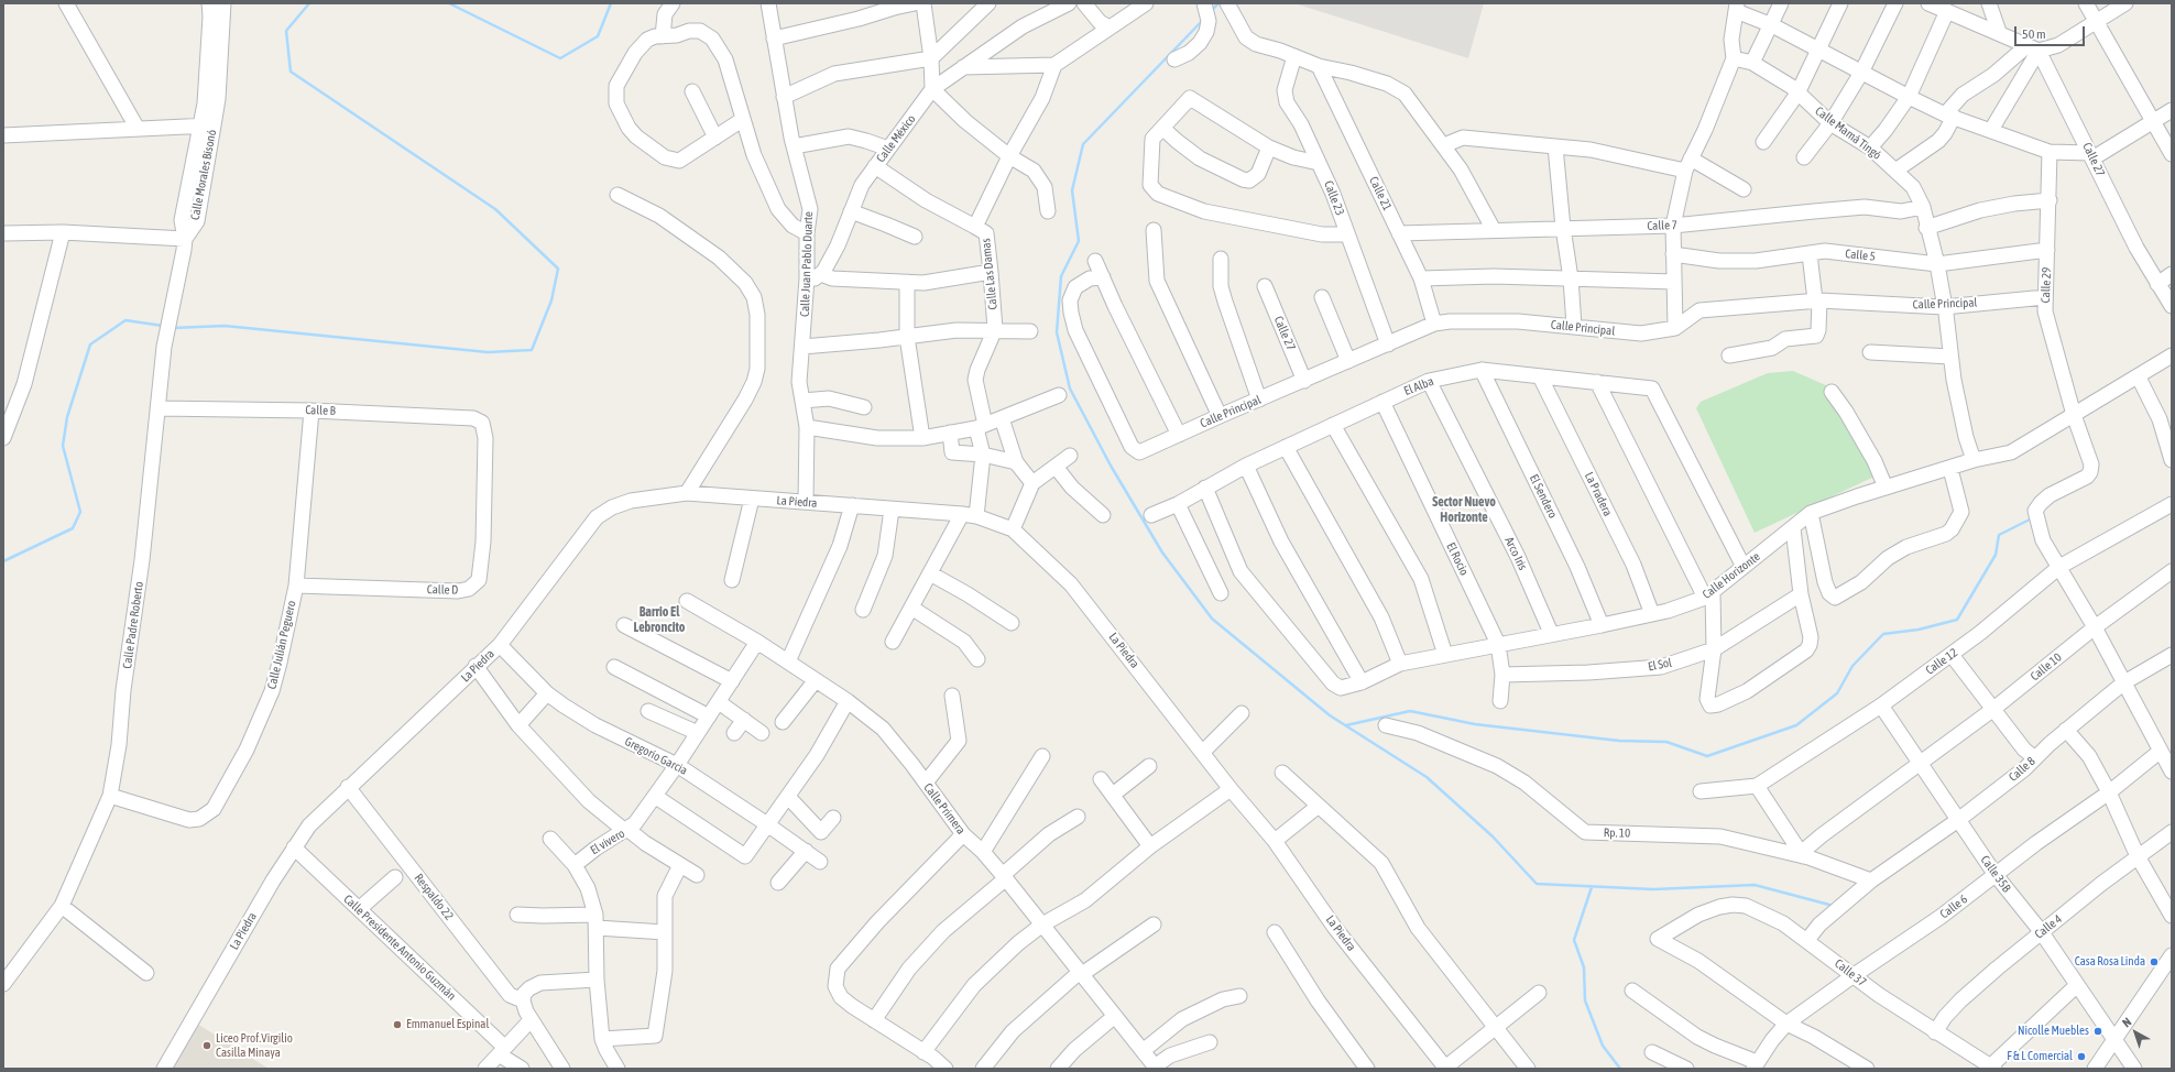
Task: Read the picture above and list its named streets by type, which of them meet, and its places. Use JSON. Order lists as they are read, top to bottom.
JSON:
{
  "streets": {
    "street": [
      "Calle Mamá Tingó",
      "Calle México",
      "Calle 27",
      "Calle Morales Bisonó",
      "Calle 21",
      "Calle 23",
      "Calle 7",
      "Calle 5",
      "Calle Juan Pablo Duarte",
      "Calle Las Damas",
      "Calle 29",
      "Calle Principal",
      "El Alba",
      "Calle B",
      "La Pradera",
      "El Sendero",
      "La Piedra",
      "Arco Iris",
      "El Rocio",
      "Calle Horizonte",
      "Calle D",
      "Calle Padre Roberto",
      "Calle Julián Peguero",
      "Calle 12",
      "El Sol",
      "Calle 10",
      "Gregorio Garcia",
      "Calle 8",
      "Calle Primera",
      "Rp. 10",
      "El vivero",
      "Calle 35B",
      "Respaldo 22",
      "Calle 6",
      "Calle 4",
      "Calle Presidente Antonio Guzmàn",
      "Calle 37"
    ]
  },
  "crossings": [
    ["Calle Mamá Tingó", "Calle 7"],
    ["Calle Mamá Tingó", "Calle 5"],
    ["Calle Mamá Tingó", "Calle Principal"],
    ["Calle Mamá Tingó", "Calle Horizonte"],
    ["Calle México", "Calle Juan Pablo Duarte"],
    ["Calle 27", "Calle Principal"],
    ["Calle Morales Bisonó", "Calle Padre Roberto"],
    ["Calle 21", "Calle 7"],
    ["Calle 21", "Calle Principal"],
    ["Calle 23", "Calle Principal"],
    ["Calle 5", "Calle 29"],
    ["Calle Juan Pablo Duarte", "La Piedra"],
    ["Calle Las Damas", "La Piedra"],
    ["Calle 29", "Calle Principal"],
    ["Calle 29", "Calle Horizonte"],
    ["Calle 29", "Calle 12"],
    ["El Alba", "La Pradera"],
    ["El Alba", "El Sendero"],
    ["El Alba", "Arco Iris"],
    ["El Alba", "El Rocio"],
    ["El Alba", "Calle Horizonte"],
    ["Calle B", "Calle D"],
    ["Calle B", "Calle Padre Roberto"],
    ["Calle B", "Calle Julián Peguero"],
    ["La Pradera", "Calle Horizonte"],
    ["El Sendero", "Calle Horizonte"],
    ["La Piedra", "Gregorio Garcia"],
    ["La Piedra", "Respaldo 22"],
    ["La Piedra", "Calle Presidente Antonio Guzmàn"],
    ["Arco Iris", "Calle Horizonte"],
    ["El Rocio", "Calle Horizonte"],
    ["El Rocio", "El Sol"],
    ["Calle D", "Calle Julián Peguero"],
    ["Calle Padre Roberto", "Calle Julián Peguero"],
    ["Calle 12", "Calle 35B"],
    ["Calle 10", "Rp. 10"],
    ["Calle 10", "Calle 35B"],
    ["Gregorio Garcia", "El vivero"],
    ["Calle 8", "Rp. 10"],
    ["Calle 8", "Calle 35B"],
    ["Calle 8", "Calle 37"],
    ["Calle Primera", "El vivero"],
    ["Calle 35B", "Calle 6"],
    ["Calle 35B", "Calle 4"],
    ["Calle 6", "Calle 37"],
    ["Calle 4", "Calle 37"]
  ],
  "districts": ["Sector Nuevo Horizonte", "Barrio El Lebroncito"],
  "places": [
    "Casa Rosa Linda",
    "Emmanuel Espinal",
    "Nicolle Muebles",
    "Liceo Prof.Virgilio Casilla Minaya",
    "F & L Comercial"
  ],
  "scale_bar": "50 m",
  "north": "top left"
}
